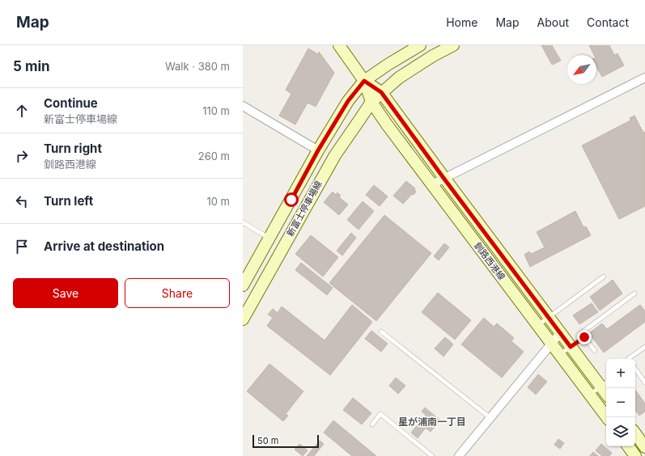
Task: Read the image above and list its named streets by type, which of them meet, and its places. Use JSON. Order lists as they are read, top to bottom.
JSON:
{
  "streets": {
    "main road": ["新富士停車場線", "釧路西港線"]
  },
  "crossings": [
    ["新富士停車場線", "釧路西港線"]
  ],
  "districts": ["星が浦南一丁目"],
  "scale_bar": "50 m",
  "north": "bottom left",
  "page": {
    "header": "Map",
    "nav": [
      "Home",
      "Map",
      "About",
      "Contact"
    ],
    "heading": ["5 min", "Walk · 380 m"],
    "list": [
      ["Continue", "新富士停車場線", "110 m"],
      ["Turn right", "釧路西港線", "260 m"],
      ["Turn left", "10 m"],
      "Arrive at destination"
    ],
    "buttons": ["Save", "Share"],
    "map_buttons": ["+", "−"],
    "scale": "50 m"
  }
}
